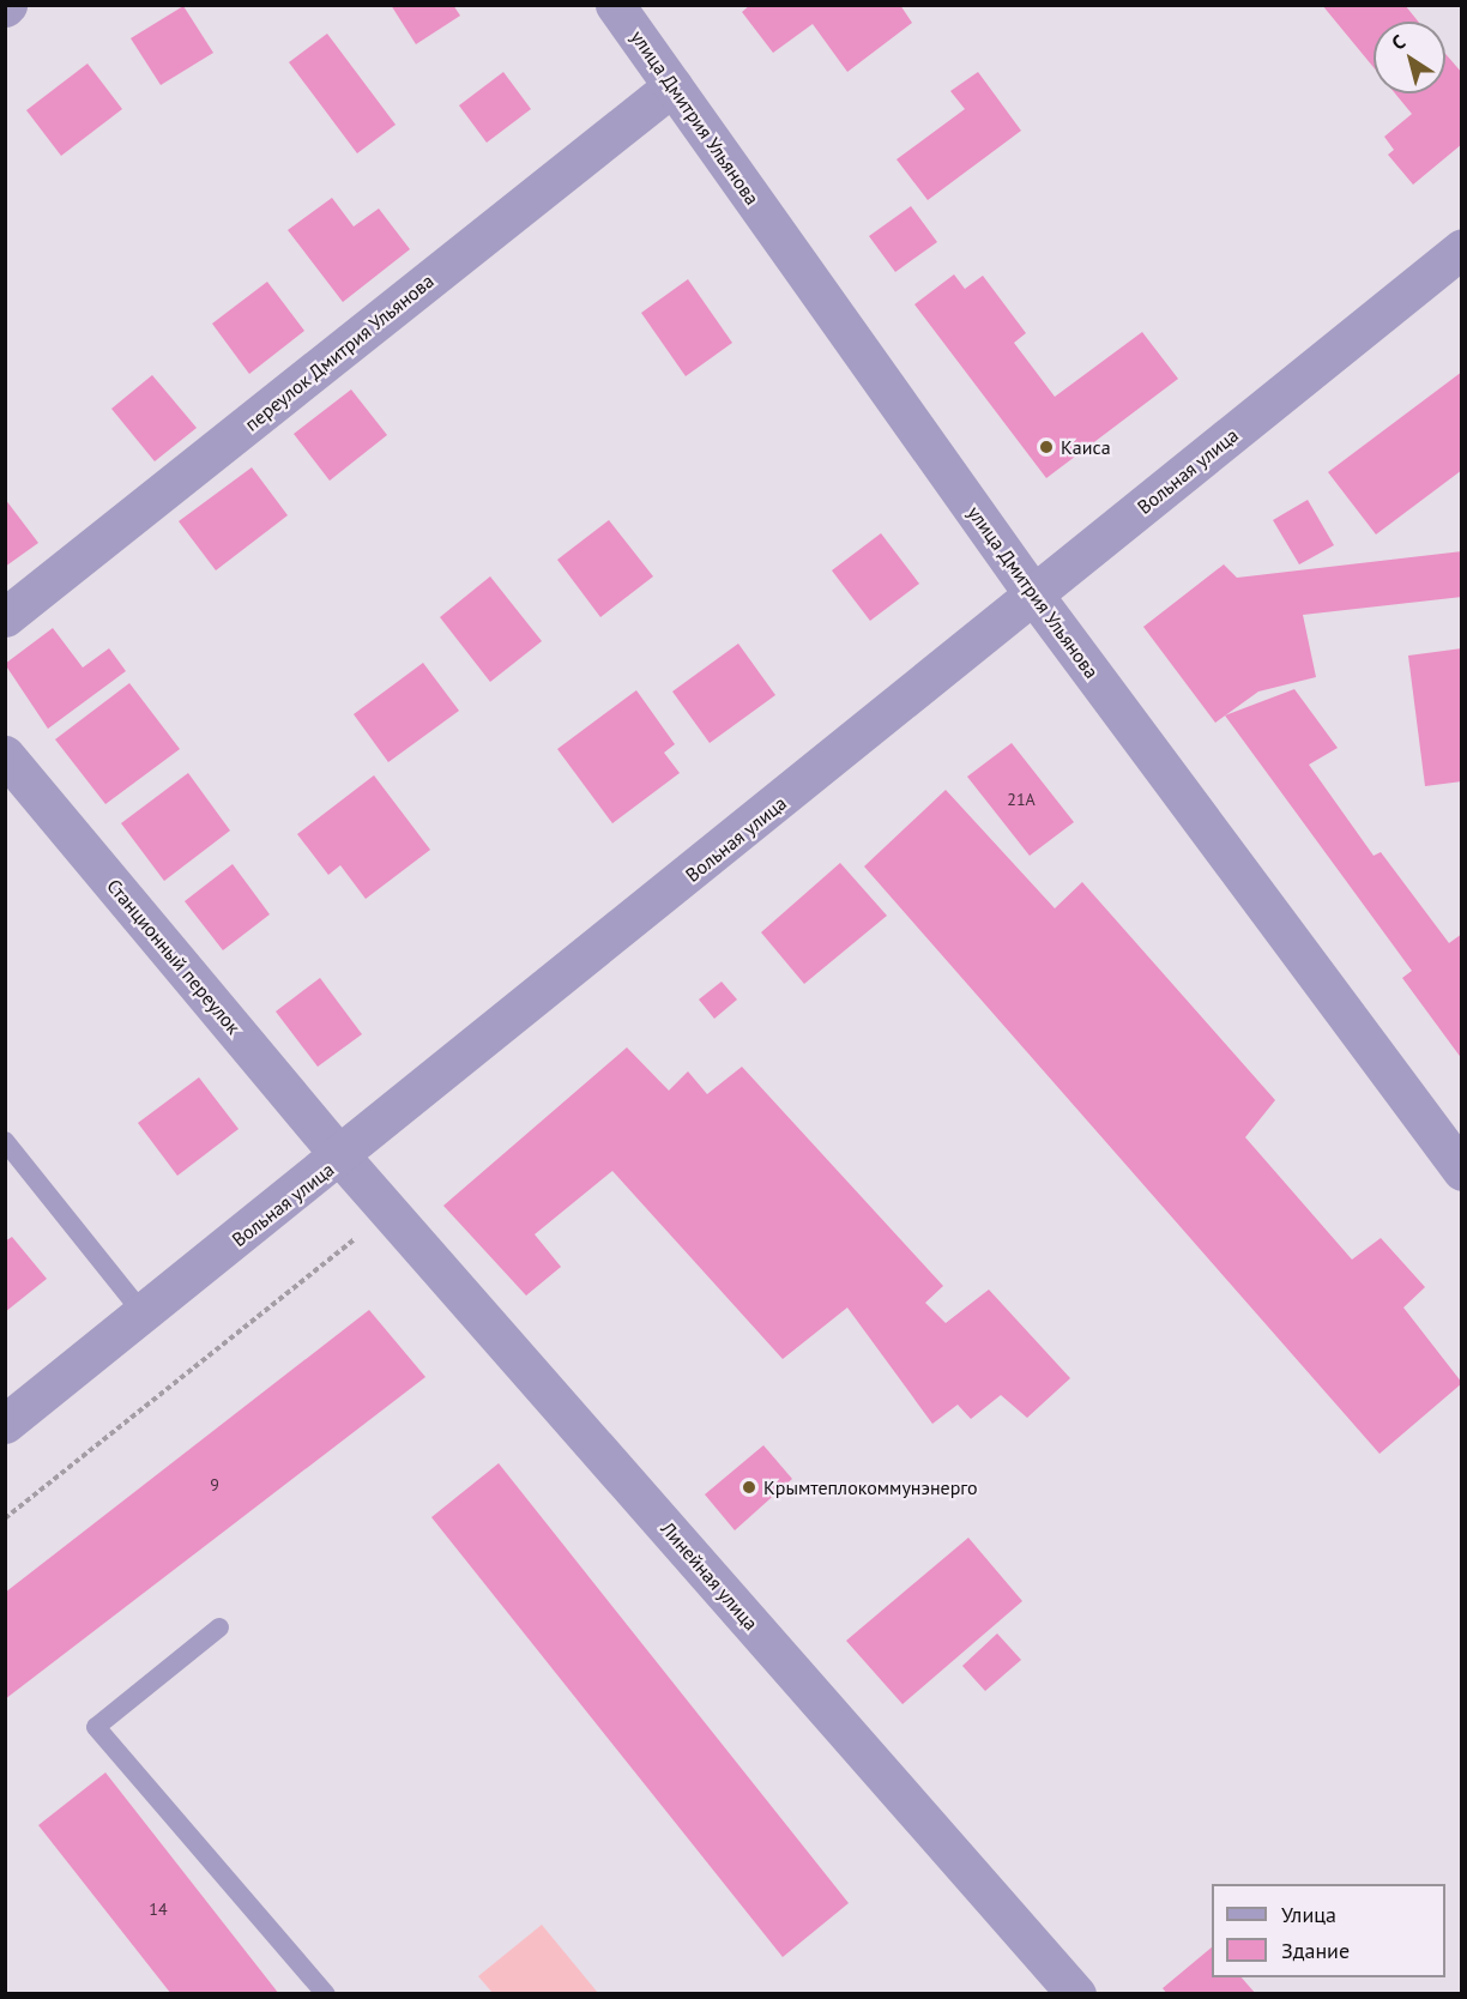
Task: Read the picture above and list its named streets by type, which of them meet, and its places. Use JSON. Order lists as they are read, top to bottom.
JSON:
{
  "streets": {
    "street": [
      "улица Дмитрия Ульянова",
      "переулок Дмитрия Ульянова",
      "Вольная улица",
      "Станционный переулок",
      "Линейная улица"
    ]
  },
  "crossings": [
    ["улица Дмитрия Ульянова", "переулок Дмитрия Ульянова"],
    ["улица Дмитрия Ульянова", "Вольная улица"],
    ["Вольная улица", "Станционный переулок"],
    ["Вольная улица", "Линейная улица"],
    ["Станционный переулок", "Линейная улица"]
  ],
  "places": ["Каиса", "Крымтеплокоммунэнерго"],
  "house_numbers": ["21А", "9", "14"],
  "legend": ["Улица", "Здание"],
  "north": "top left"
}
